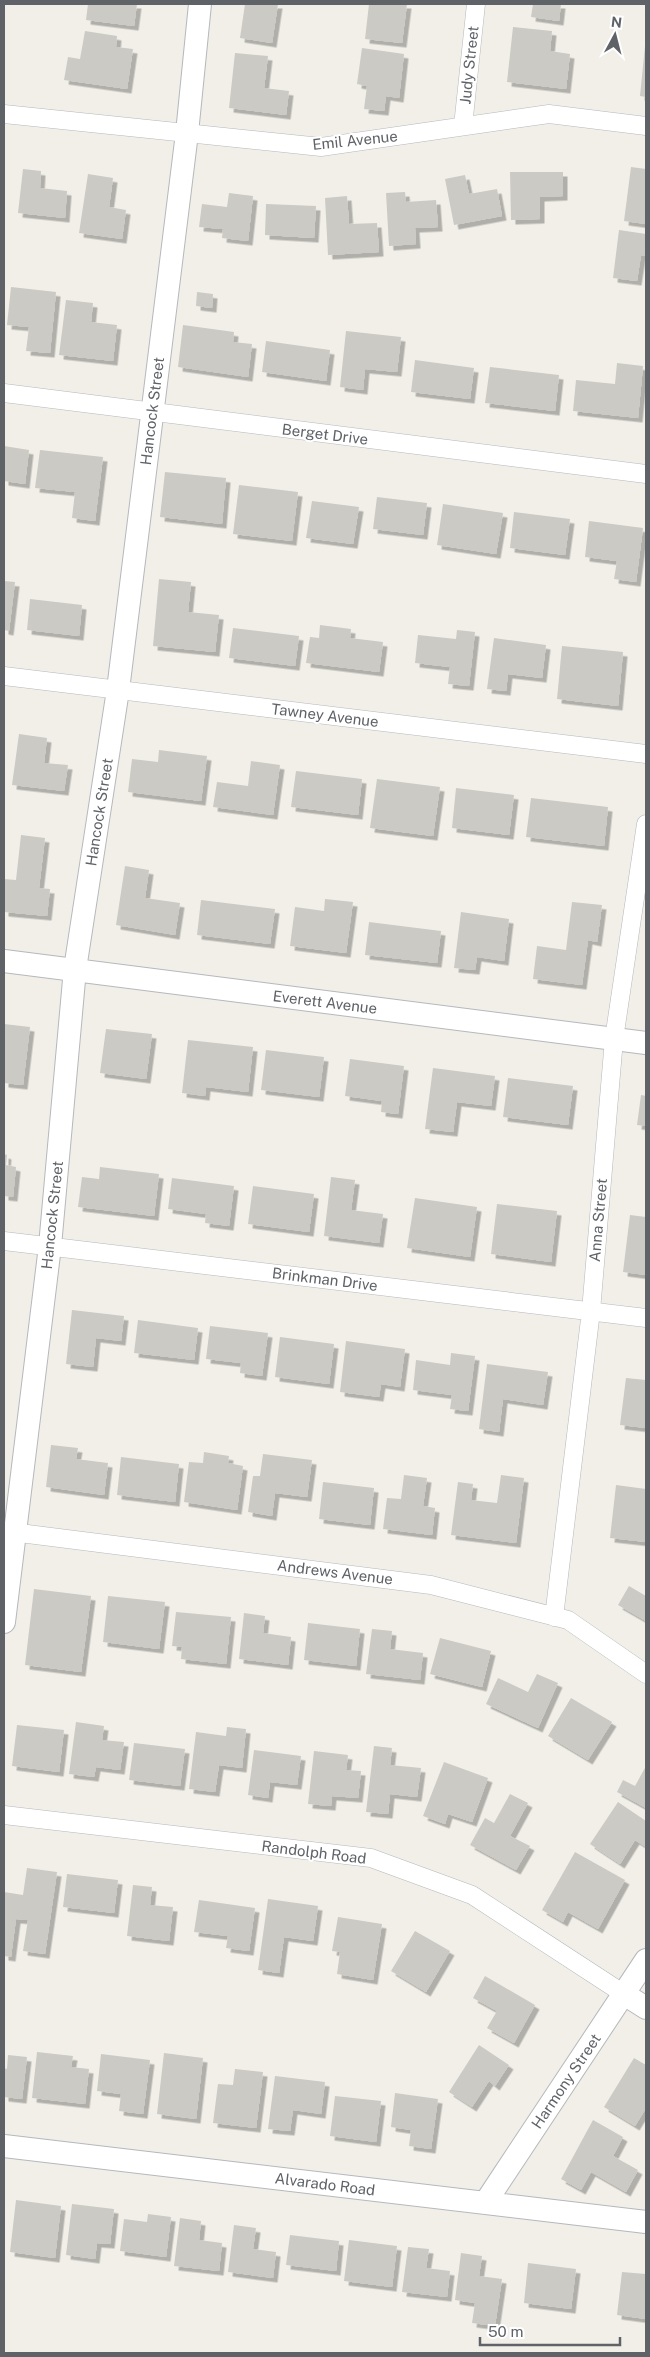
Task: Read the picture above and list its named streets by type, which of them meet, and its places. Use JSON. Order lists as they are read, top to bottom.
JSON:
{
  "streets": {
    "street": [
      "Judy Street",
      "Emil Avenue",
      "Hancock Street",
      "Berget Drive",
      "Tawney Avenue",
      "Everett Avenue",
      "Anna Street",
      "Brinkman Drive",
      "Andrews Avenue",
      "Randolph Road",
      "Harmony Street",
      "Alvarado Road"
    ]
  },
  "crossings": [
    ["Judy Street", "Emil Avenue"],
    ["Emil Avenue", "Hancock Street"],
    ["Hancock Street", "Berget Drive"],
    ["Hancock Street", "Tawney Avenue"],
    ["Hancock Street", "Everett Avenue"],
    ["Hancock Street", "Brinkman Drive"],
    ["Hancock Street", "Andrews Avenue"],
    ["Everett Avenue", "Anna Street"],
    ["Anna Street", "Brinkman Drive"],
    ["Anna Street", "Andrews Avenue"],
    ["Randolph Road", "Harmony Street"],
    ["Harmony Street", "Alvarado Road"]
  ],
  "scale_bar": "50 m",
  "north": "top"
}
